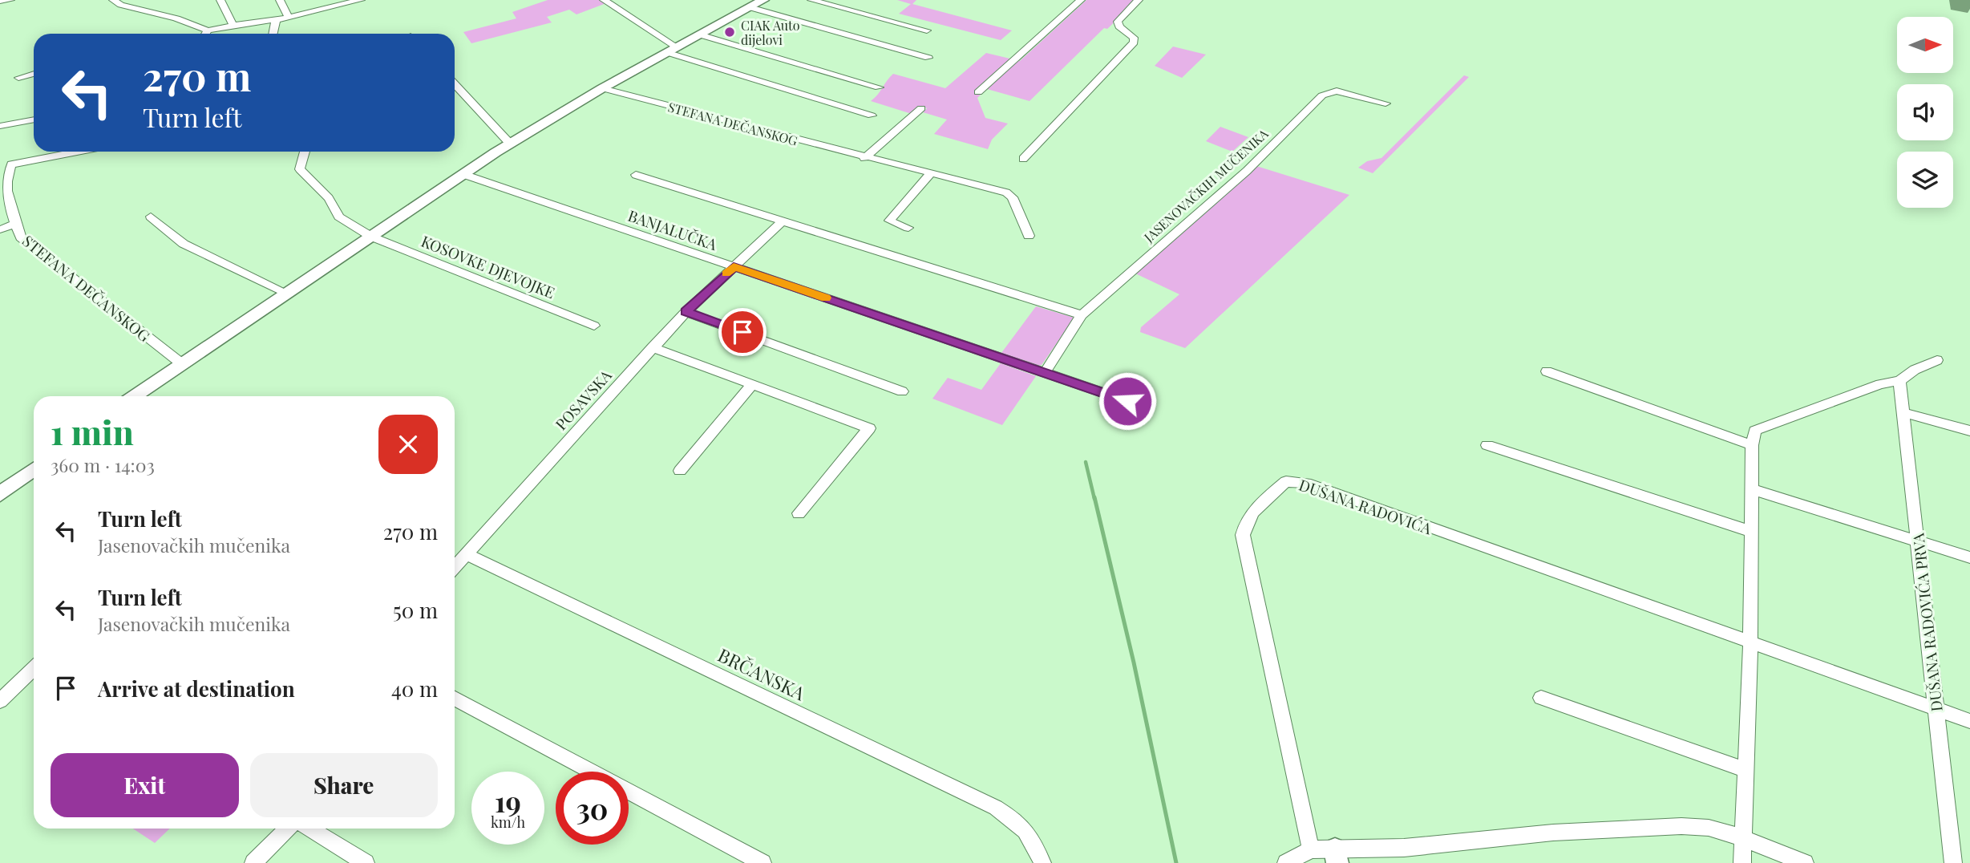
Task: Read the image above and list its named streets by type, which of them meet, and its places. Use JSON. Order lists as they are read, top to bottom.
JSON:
{
  "streets": {
    "street": [
      "STEFANA DEČANSKOG",
      "JASENOVAČKIH MUČENIKA",
      "BANJALUČKA",
      "KOSOVKE DJEVOJKE",
      "POSAVSKA",
      "DUŠANA RADOVIĆA",
      "DUŠANA RADOVIĆA PRVA",
      "BRČANSKA"
    ]
  },
  "crossings": [
    ["JASENOVAČKIH MUČENIKA", "BANJALUČKA"],
    ["POSAVSKA", "BRČANSKA"],
    ["DUŠANA RADOVIĆA", "DUŠANA RADOVIĆA PRVA"]
  ],
  "places": ["CIAK Auto dijelovi"],
  "north": "right",
  "page": {
    "turn": ["270 m", "Turn left"],
    "heading": ["1 min", "360 m · 14:03"],
    "list": [
      {
        "name": "Turn left",
        "note": "Jasenovačkih mučenika",
        "value": "270 m"
      },
      {
        "name": "Turn left",
        "note": "Jasenovačkih mučenika",
        "value": "50 m"
      },
      {
        "name": "Arrive at destination",
        "value": "40 m"
      }
    ],
    "buttons": ["Exit", "Share"],
    "speed": "19 km/h",
    "limit": "30"
  }
}
